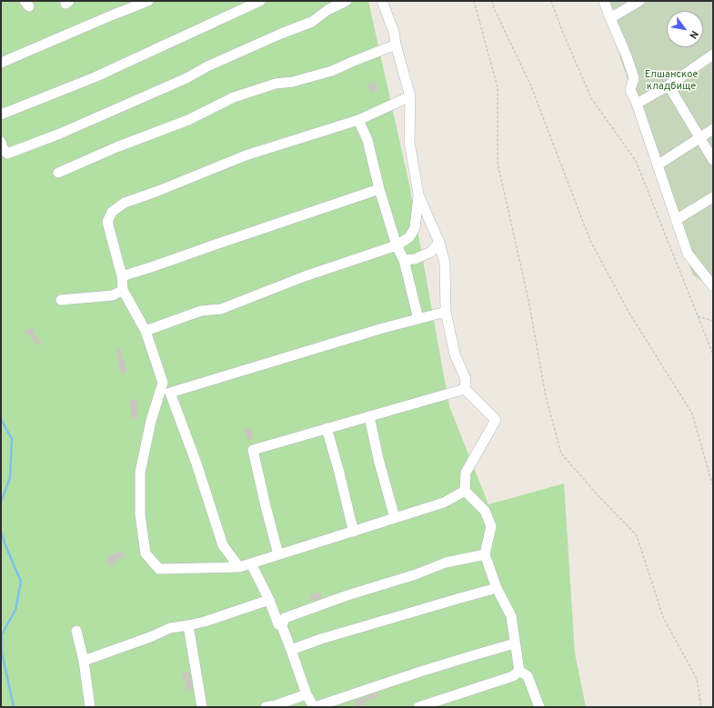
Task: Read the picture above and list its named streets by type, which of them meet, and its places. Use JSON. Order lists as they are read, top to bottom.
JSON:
{
  "parks": ["Елшанское кладбище"],
  "north": "bottom right"
}
